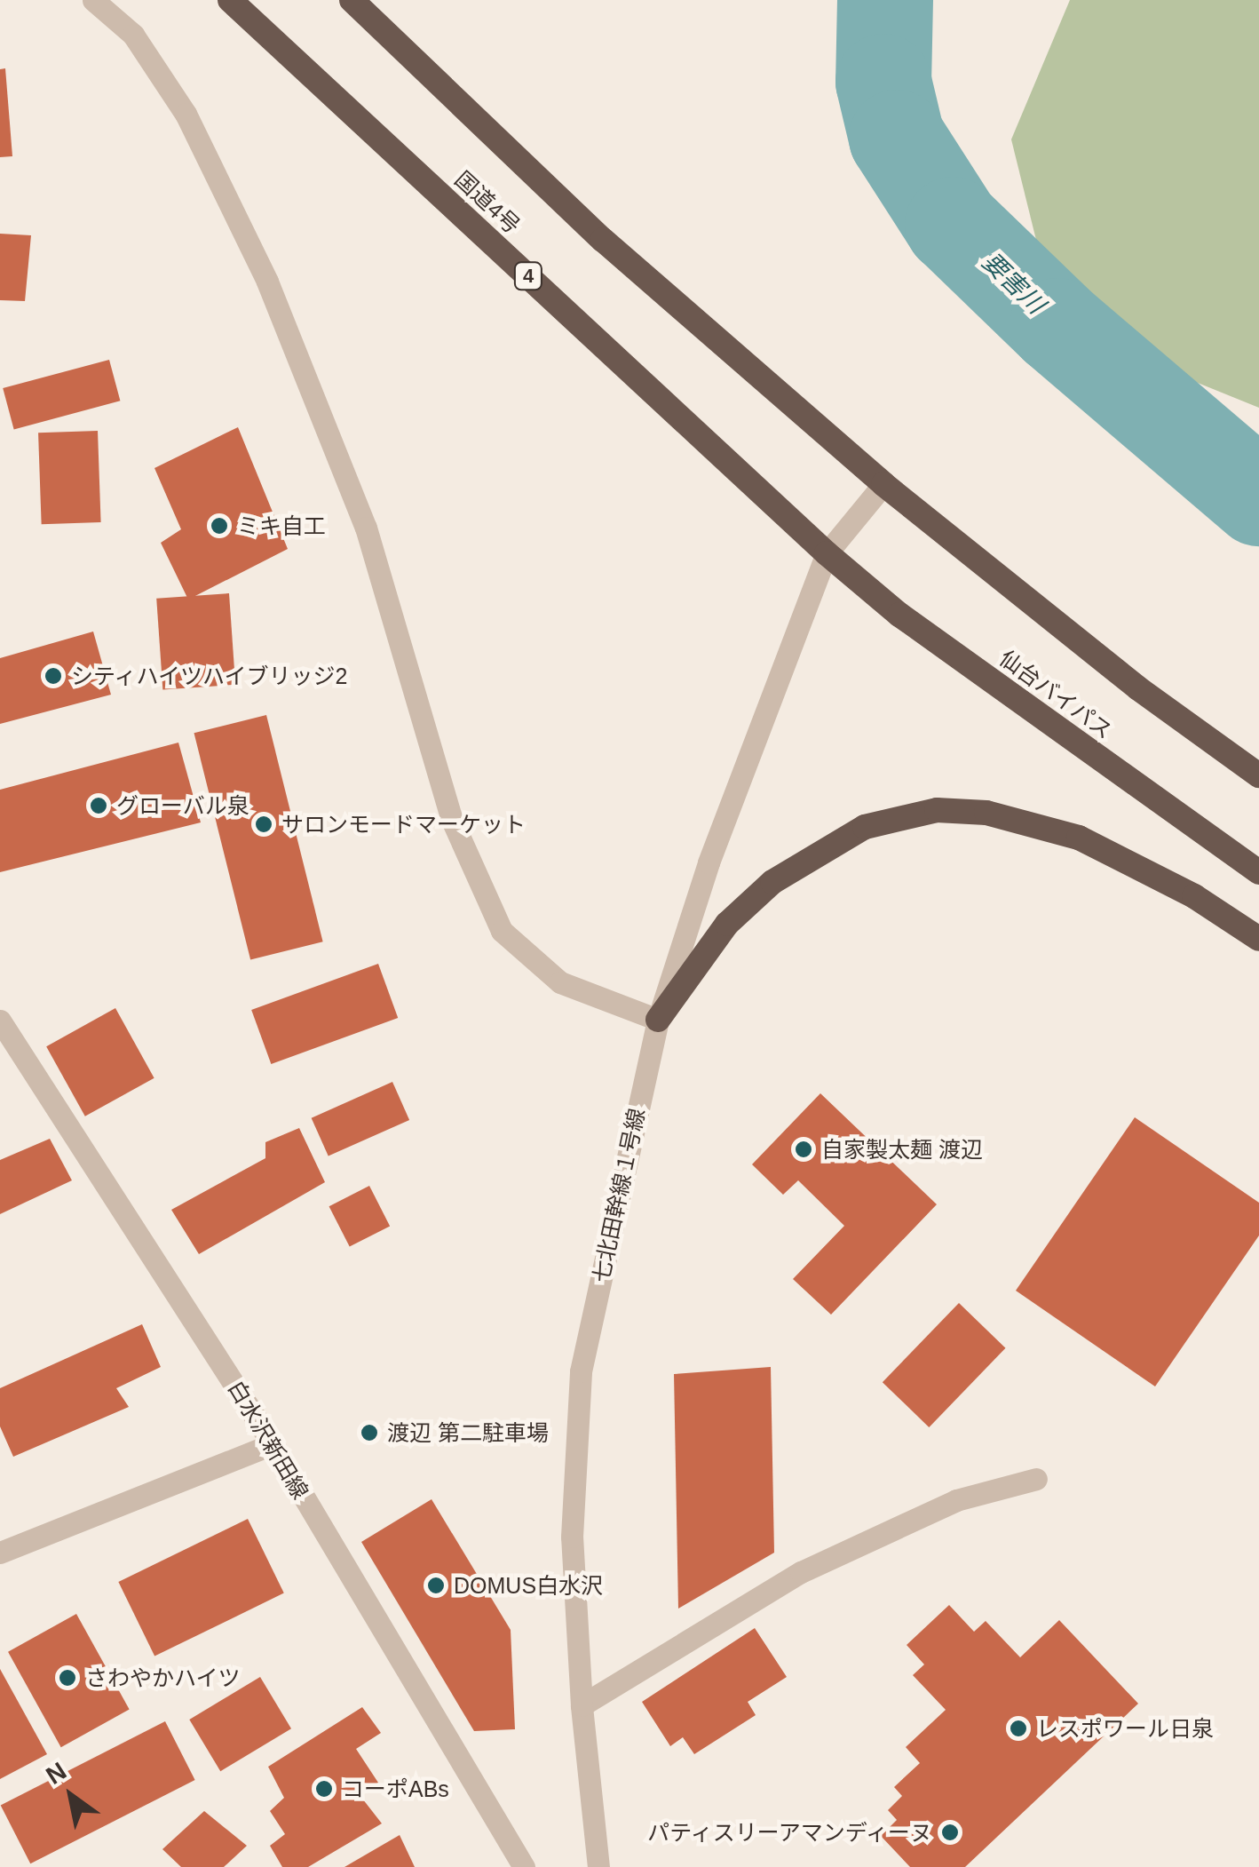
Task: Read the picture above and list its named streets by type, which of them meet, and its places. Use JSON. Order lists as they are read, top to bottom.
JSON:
{
  "streets": {
    "highway": ["国道4号", "4", "仙台バイパス"],
    "street": ["七北田幹線１号線", "白水沢新田線"]
  },
  "crossings": [
    ["国道4号", "仙台バイパス"],
    ["国道4号", "七北田幹線１号線"],
    ["仙台バイパス", "七北田幹線１号線"]
  ],
  "water": ["要害川"],
  "places": [
    "ミキ自工",
    "シティハイツハイブリッジ2",
    "グローバル泉",
    "サロンモードマーケット",
    "自家製太麺 渡辺",
    "渡辺 第二駐車場",
    "DOMUS白水沢",
    "さわやかハイツ",
    "レスポワール日泉",
    "コーポABs",
    "パティスリーアマンディーヌ"
  ],
  "north": "top left"
}
